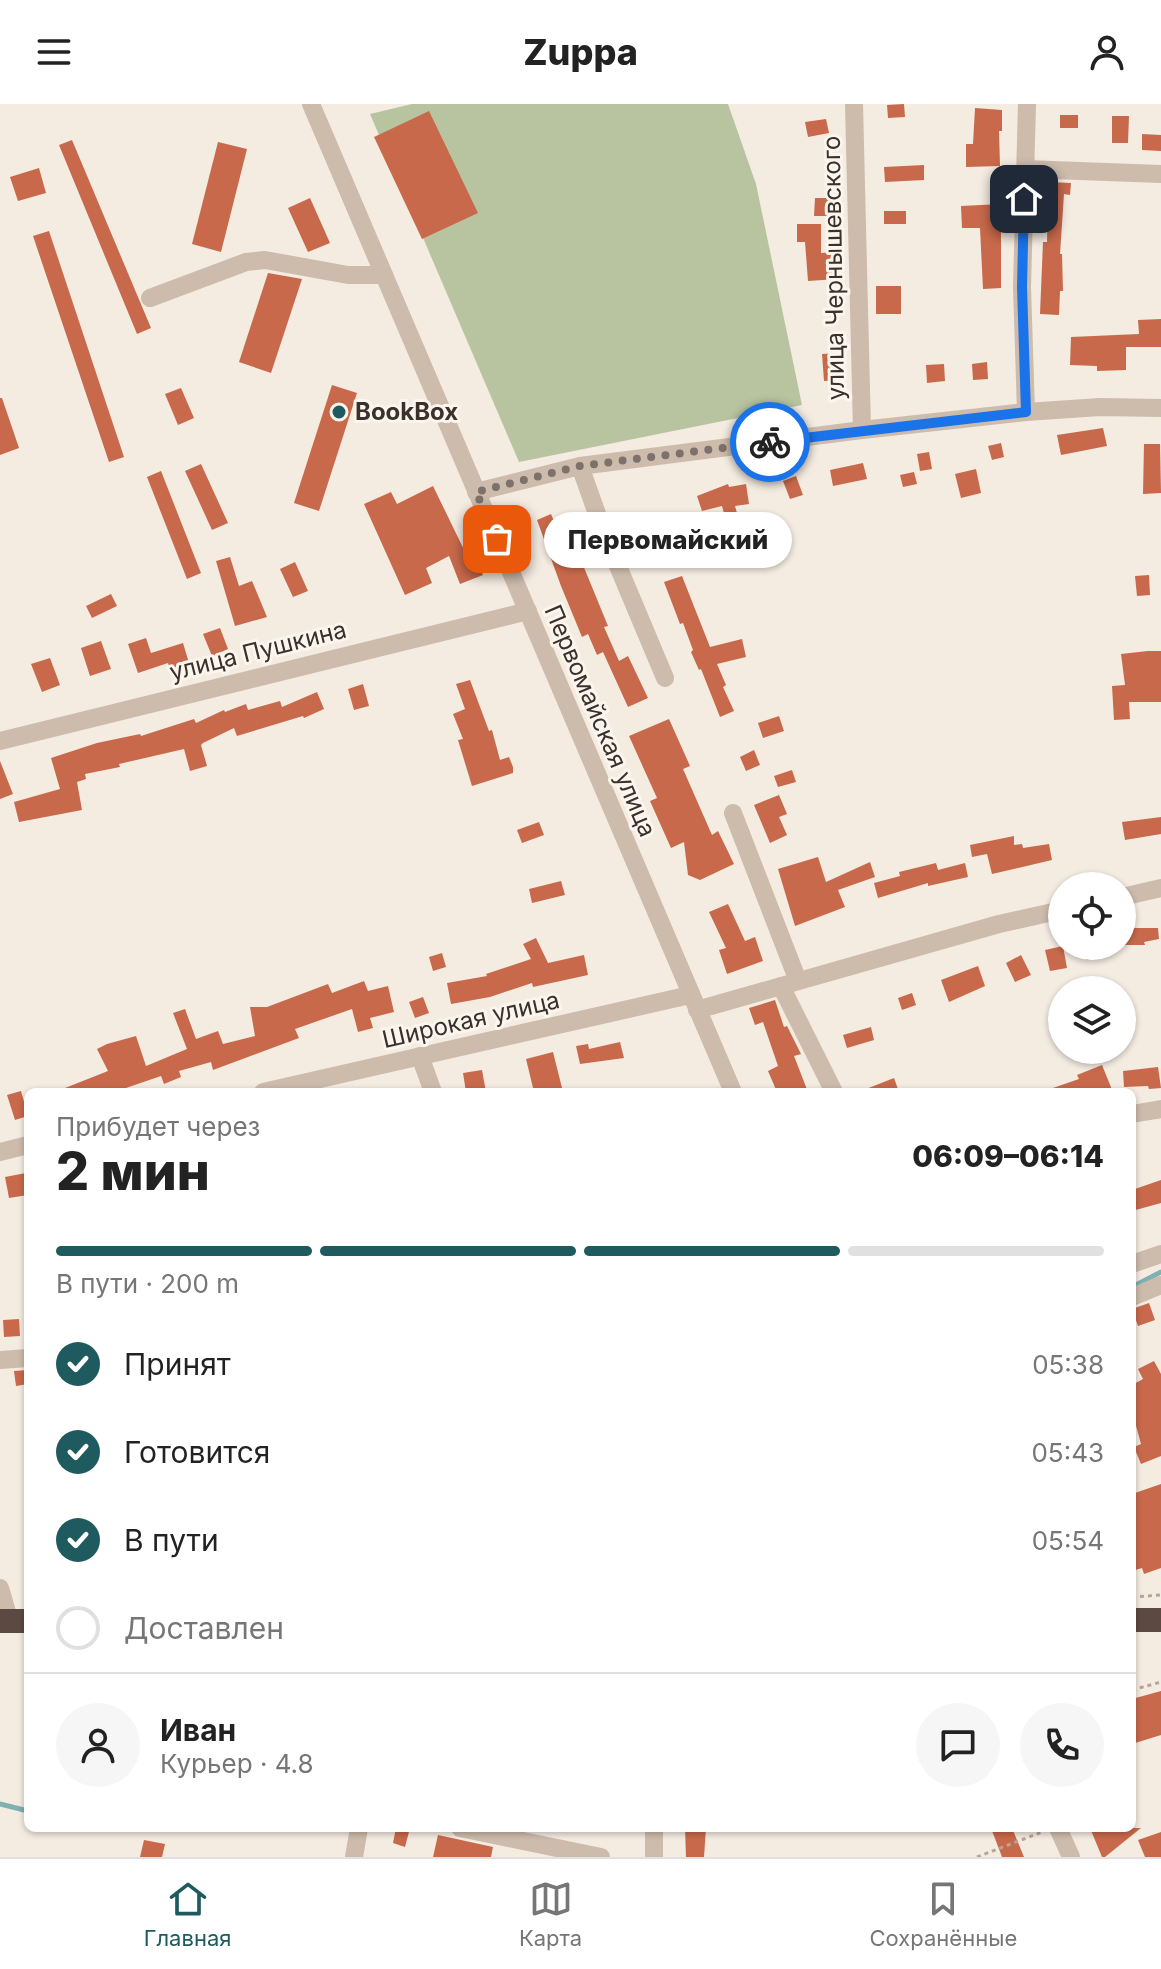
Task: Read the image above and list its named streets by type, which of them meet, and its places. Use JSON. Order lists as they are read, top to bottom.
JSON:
{
  "streets": {
    "street": [
      "улица Чернышевского",
      "улица Пушкина",
      "Первомайская улица",
      "Широкая улица"
    ]
  },
  "crossings": [
    ["улица Пушкина", "Первомайская улица"],
    ["Первомайская улица", "Широкая улица"]
  ],
  "places": ["BookBox", "Первомайский"],
  "page": {
    "header": "Zuppa",
    "bubble": "Первомайский",
    "heading": ["2 мин", "Прибудет через", "06:09–06:14"],
    "panel": ["Иван", "Курьер · 4.8"],
    "bar": "В пути · 200 m",
    "list": [
      ["Принят", "05:38"],
      ["Готовится", "05:43"],
      ["В пути", "05:54"],
      "Доставлен"
    ],
    "tabs": ["Главная", "Карта", "Сохранённые"]
  }
}
